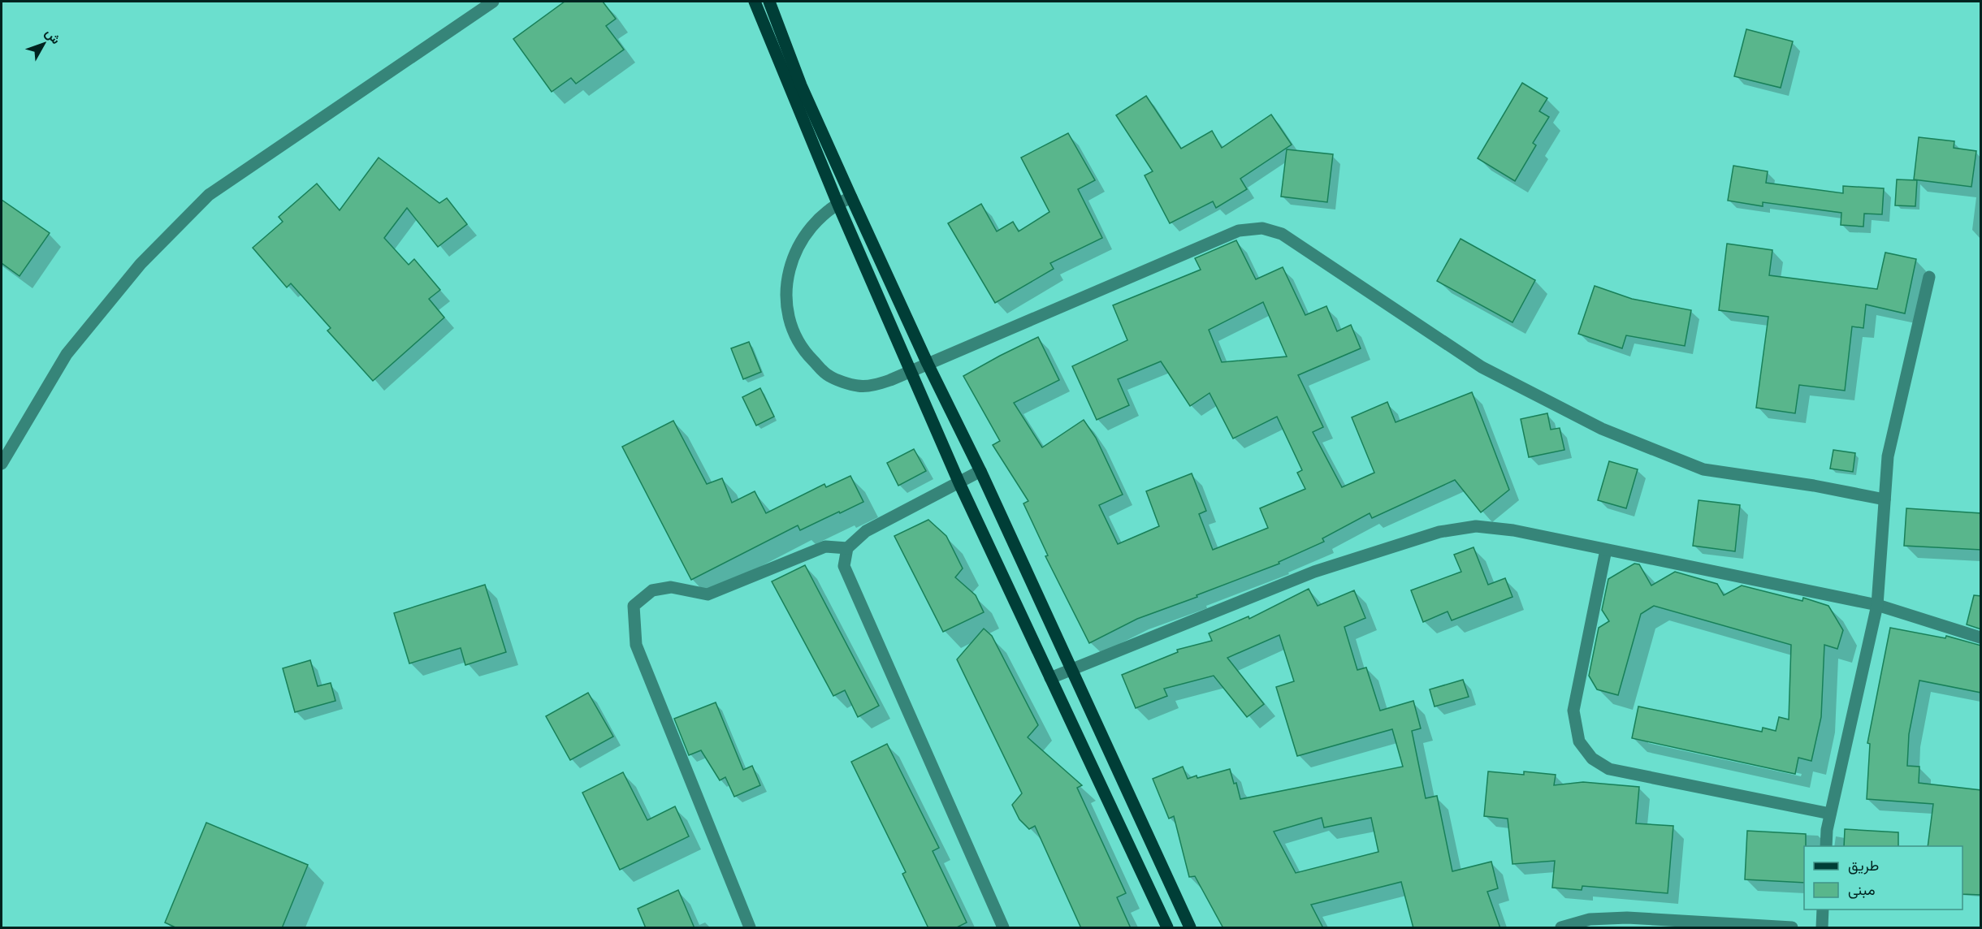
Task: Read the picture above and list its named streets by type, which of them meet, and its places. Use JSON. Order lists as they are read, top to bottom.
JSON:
{
  "legend": ["طريق", "مبنى"],
  "north": "top right"
}
